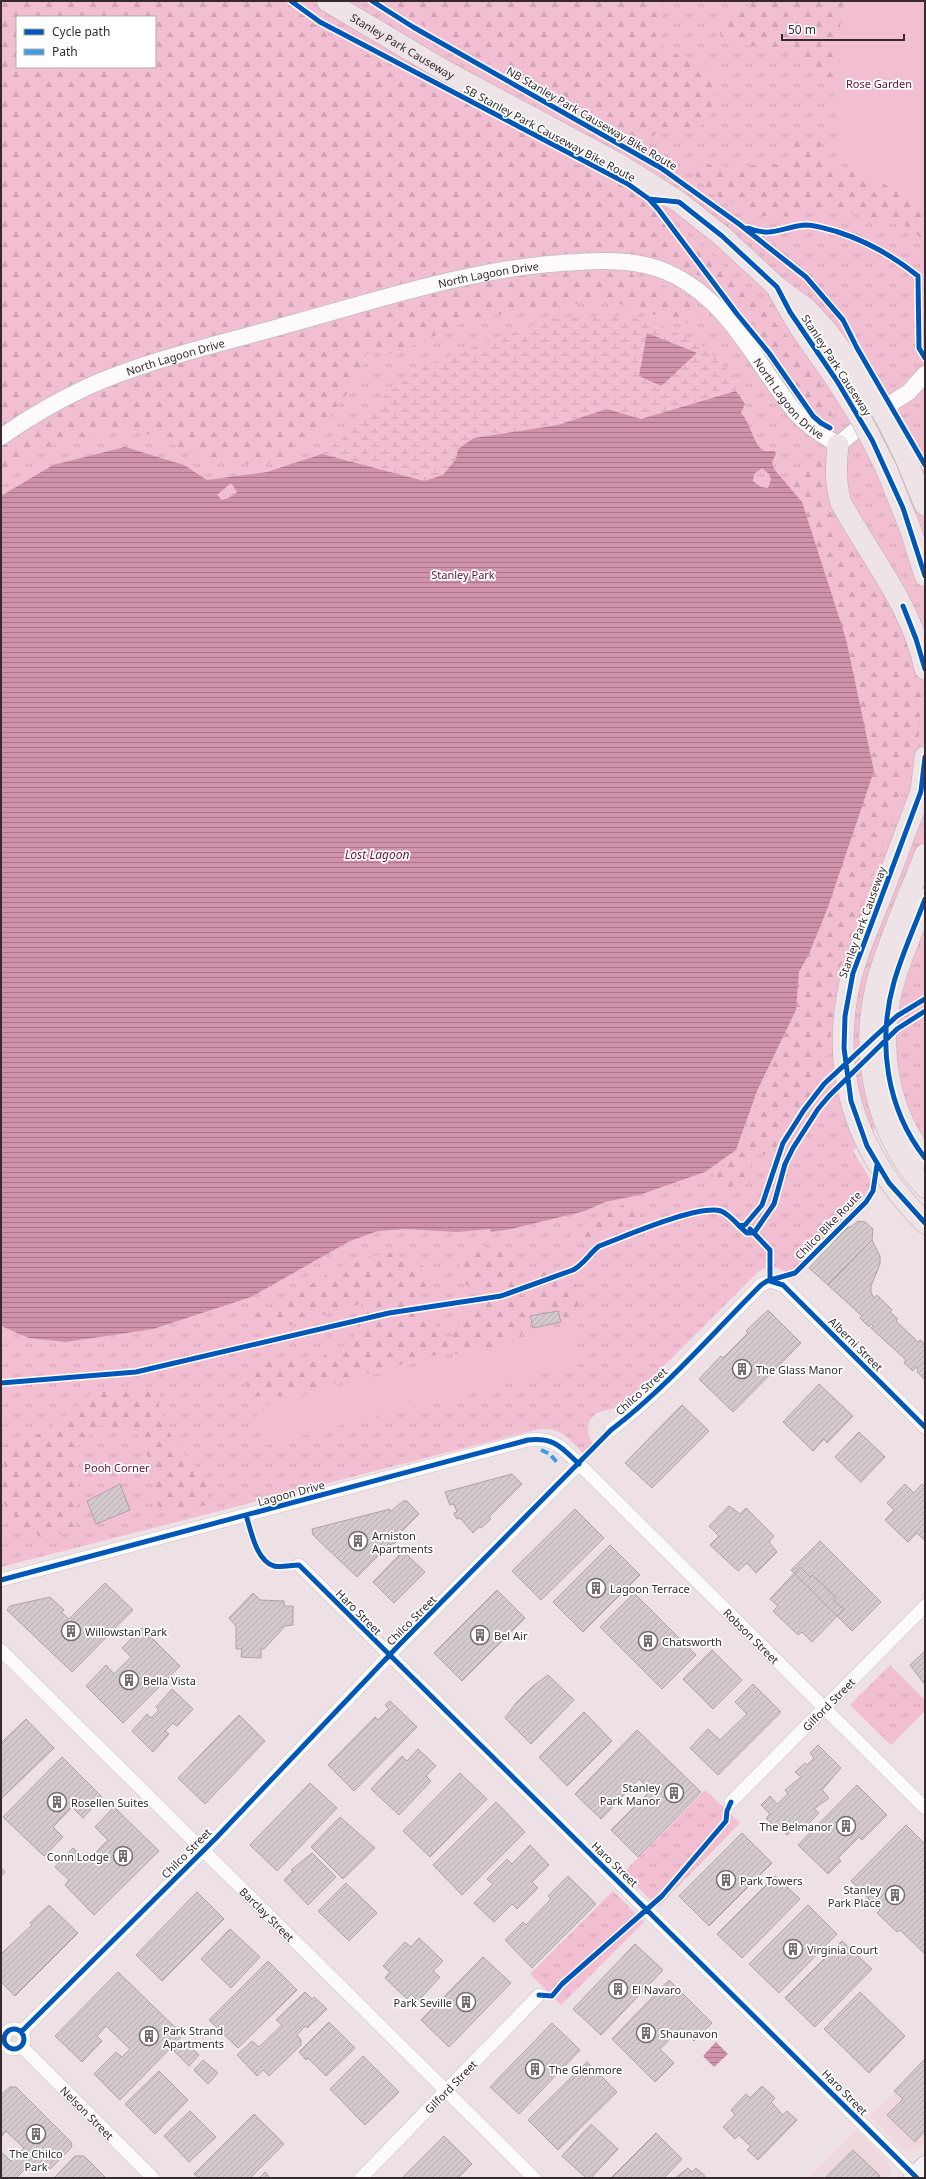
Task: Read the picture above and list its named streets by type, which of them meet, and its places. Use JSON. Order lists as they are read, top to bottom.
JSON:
{
  "streets": {
    "highway": ["Stanley Park Causeway"],
    "street": [
      "North Lagoon Drive",
      "Alberni Street",
      "Chilco Street",
      "Lagoon Drive",
      "Haro Street",
      "Robson Street",
      "Gilford Street",
      "Barclay Street",
      "Nelson Street"
    ],
    "cycle path": ["NB Stanley Park Causeway Bike Route", "SB Stanley Park Causeway Bike Route", "Chilco Bike Route"]
  },
  "crossings": [
    ["Alberni Street", "Chilco Street"],
    ["Chilco Street", "Lagoon Drive"],
    ["Chilco Street", "Haro Street"],
    ["Chilco Street", "Robson Street"],
    ["Chilco Street", "Barclay Street"],
    ["Chilco Street", "Nelson Street"],
    ["Lagoon Drive", "Robson Street"],
    ["Robson Street", "Gilford Street"],
    ["Gilford Street", "Barclay Street"]
  ],
  "water": ["Lost Lagoon"],
  "parks": ["Rose Garden", "Stanley Park", "Pooh Corner"],
  "places": {
    "building": [
      "The Glass Manor",
      "Arniston Apartments",
      "Lagoon Terrace",
      "Willowstan Park",
      "Bel Air",
      "Chatsworth",
      "Bella Vista",
      "Stanley Park Manor",
      "Rosellen Suites",
      "The Belmanor",
      "Conn Lodge",
      "Park Towers",
      "Stanley Park Place",
      "Virginia Court",
      "El Navaro",
      "Park Seville",
      "Shaunavon",
      "Park Strand Apartments",
      "The Glenmore",
      "The Chilco Park"
    ]
  },
  "legend": ["Cycle path", "Path"],
  "scale_bar": "50 m"
}
